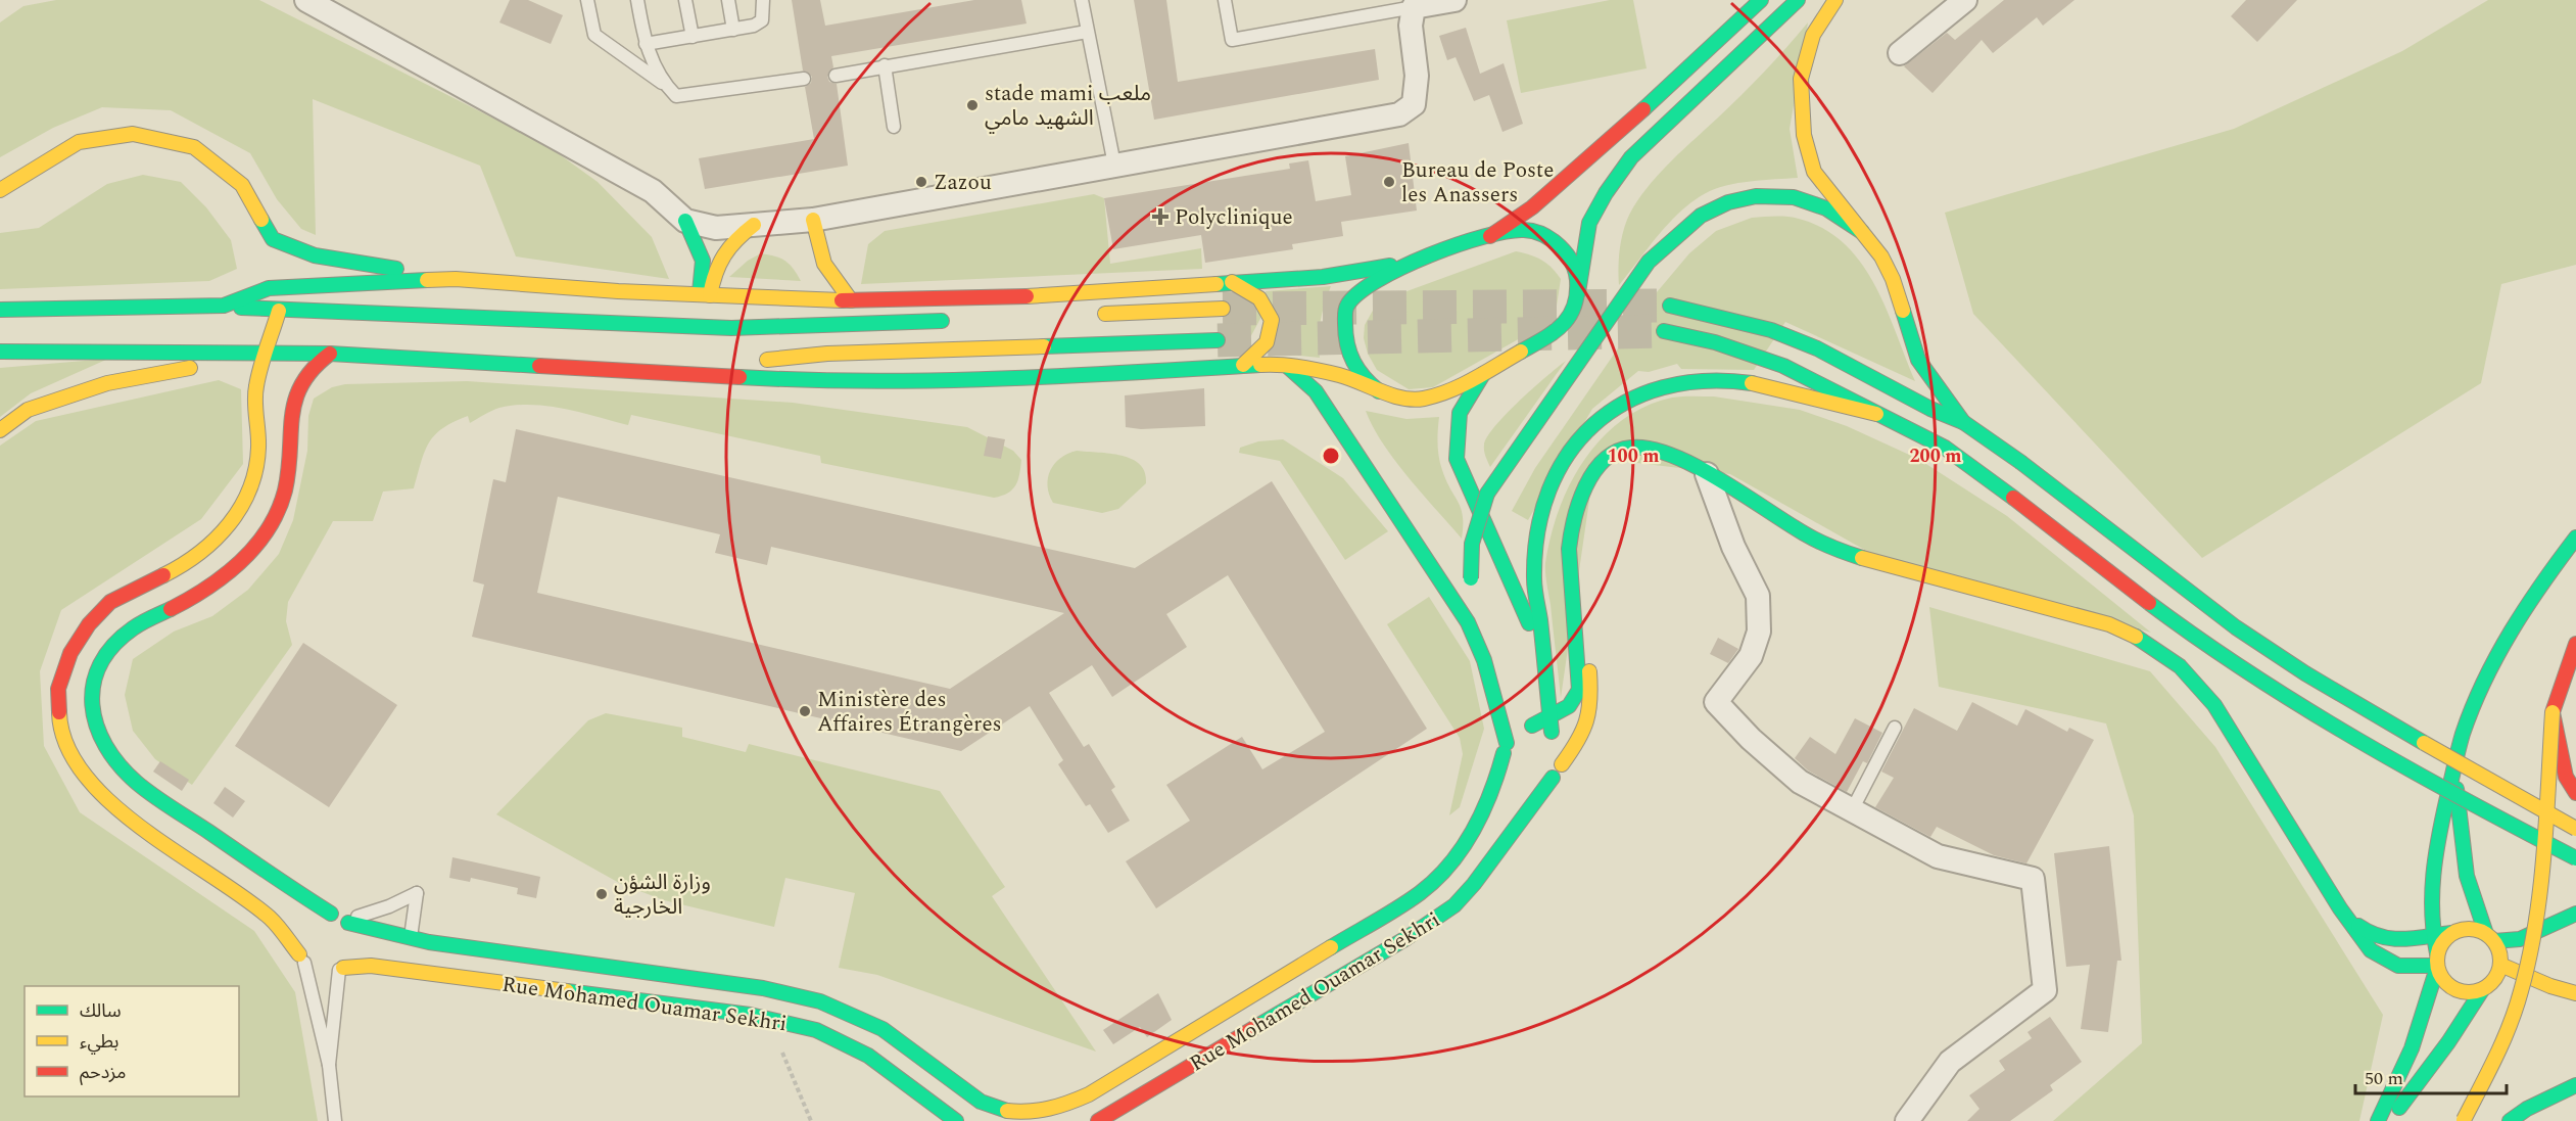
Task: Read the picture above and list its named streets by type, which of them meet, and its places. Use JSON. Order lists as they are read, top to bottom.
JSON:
{
  "streets": {
    "main road": ["Rue Mohamed Ouamar Sekhri"]
  },
  "places": {
    "other": [
      "stade mami ملعب الشهيد مامي",
      "Zazou",
      "Bureau de Poste les Anassers",
      "Ministère des Affaires Étrangères",
      "وزارة الشؤن الخارجية"
    ],
    "health": ["Polyclinique"]
  },
  "legend": ["سالك", "بطيء", "مزدحم"],
  "scale_bar": "50 m",
  "rings": ["100 m", "200 m"]
}
